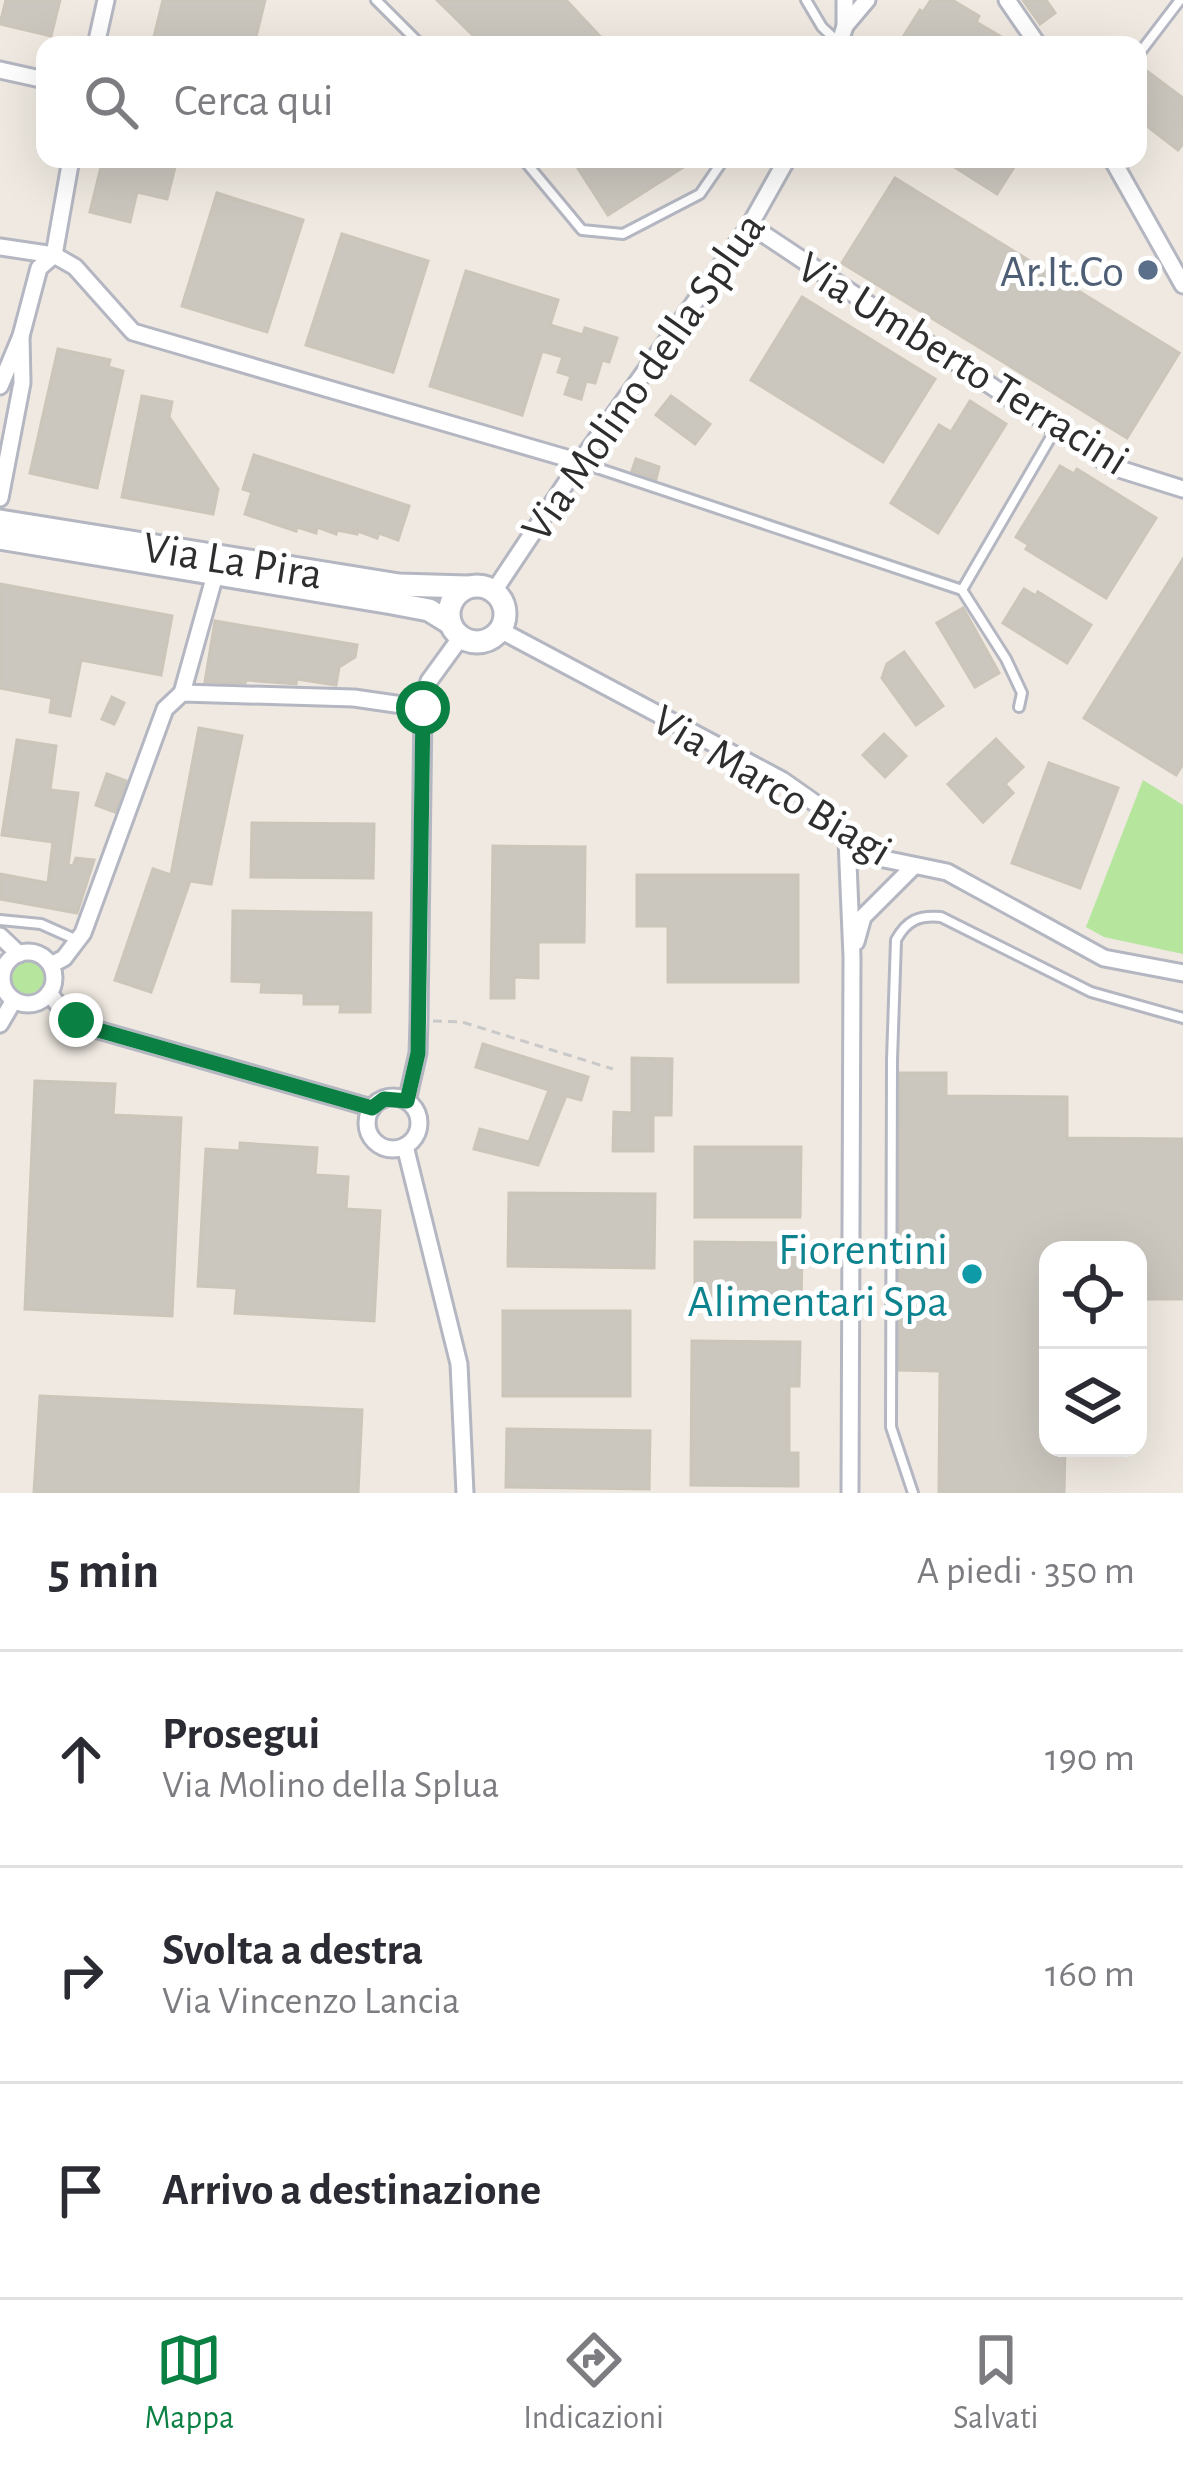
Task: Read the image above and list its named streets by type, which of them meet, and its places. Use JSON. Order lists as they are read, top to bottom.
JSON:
{
  "streets": {
    "street": [
      "Via Umberto Terracini",
      "Via Molino della Splua",
      "Via La Pira",
      "Via Marco Biagi"
    ]
  },
  "crossings": [
    ["Via Umberto Terracini", "Via Molino della Splua"],
    ["Via Molino della Splua", "Via La Pira"],
    ["Via Molino della Splua", "Via Marco Biagi"],
    ["Via La Pira", "Via Marco Biagi"]
  ],
  "places": ["Ar.It.Co", "Fiorentini Alimentari Spa"],
  "page": {
    "search": "Cerca qui",
    "heading": ["5 min", "A piedi · 350 m"],
    "list": [
      ["Prosegui", "Via Molino della Splua", "190 m"],
      ["Svolta a destra", "Via Vincenzo Lancia", "160 m"],
      "Arrivo a destinazione"
    ],
    "nav": ["Mappa", "Indicazioni", "Salvati"]
  }
}
